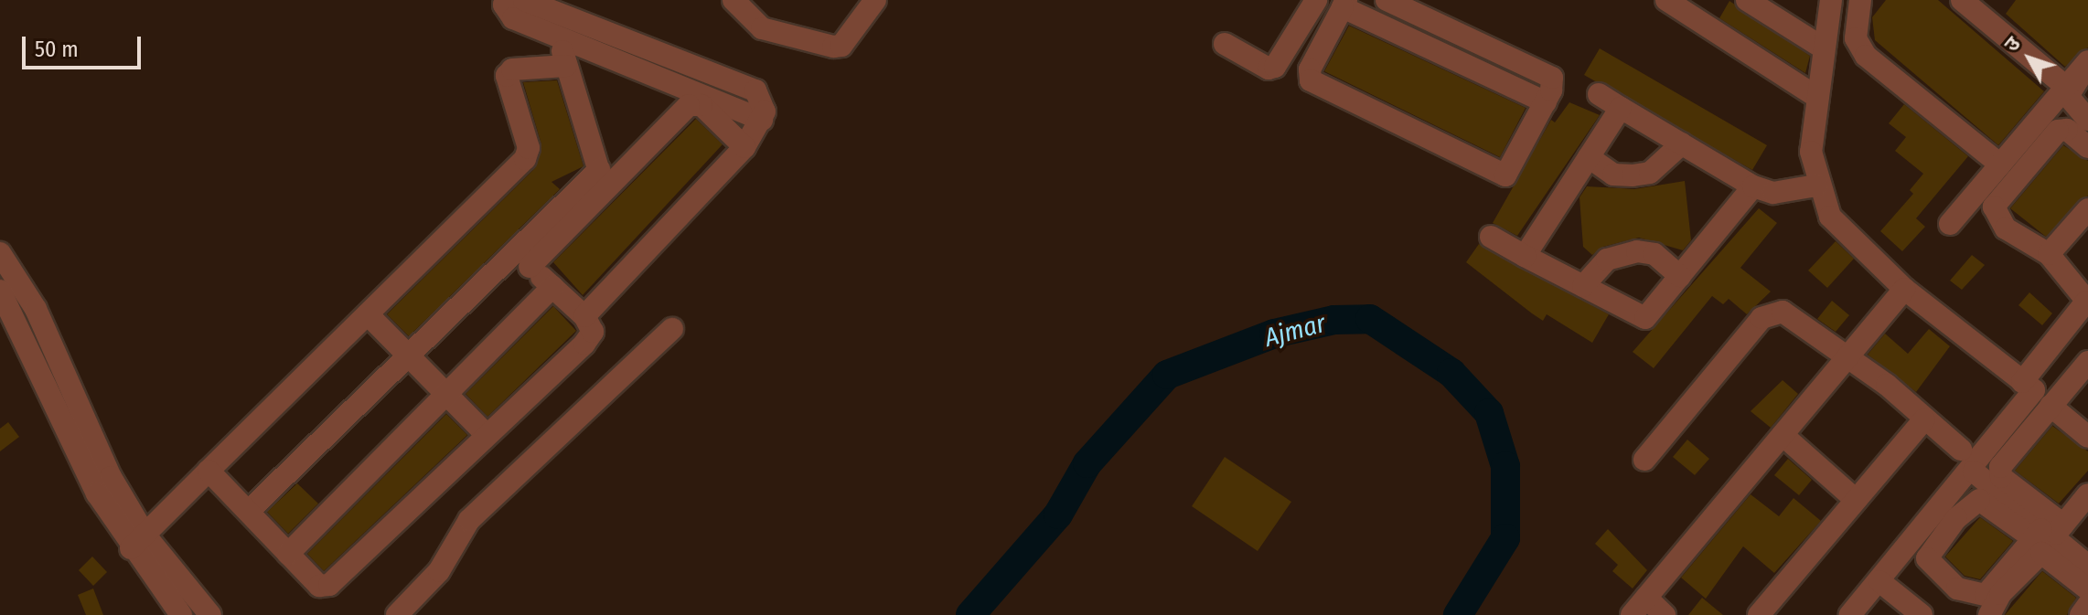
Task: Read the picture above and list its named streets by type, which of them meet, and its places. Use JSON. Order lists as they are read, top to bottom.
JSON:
{
  "water": ["Ajmar"],
  "scale_bar": "50 m",
  "north": "top left"
}
